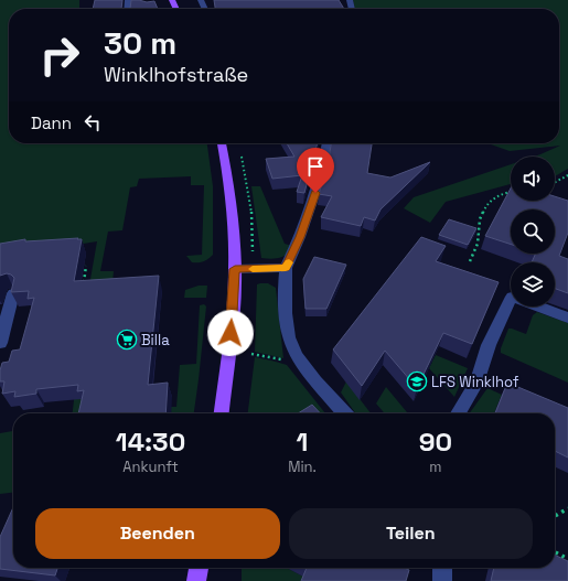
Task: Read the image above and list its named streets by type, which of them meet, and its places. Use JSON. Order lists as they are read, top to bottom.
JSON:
{
  "places": {
    "supermarket": ["Billa"],
    "school or university": ["LFS Winklhof"]
  },
  "page": {
    "turn": ["30 m", "Winklhofstraße"],
    "then": "Dann",
    "eta": [
      "14:30",
      "Ankunft",
      "1",
      "Min.",
      "90",
      "m"
    ],
    "buttons": ["Beenden", "Teilen"]
  }
}
